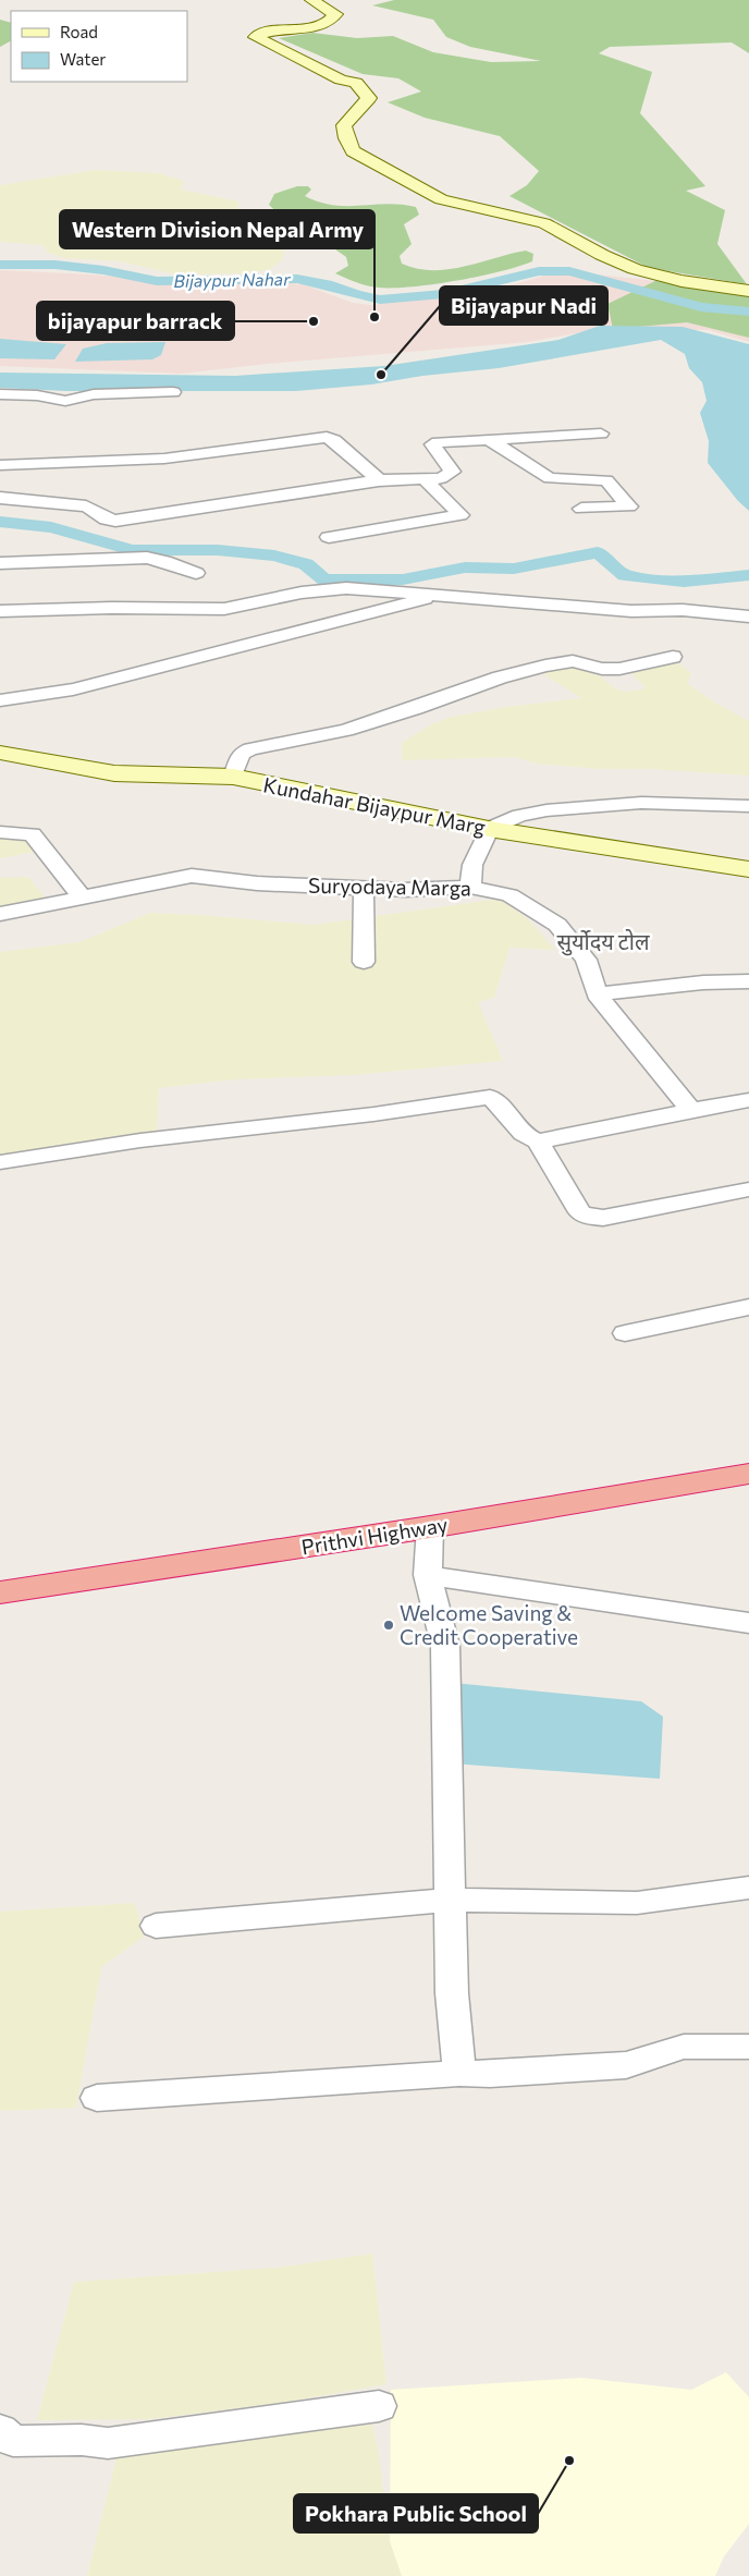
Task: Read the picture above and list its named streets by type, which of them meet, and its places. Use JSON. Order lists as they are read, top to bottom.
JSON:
{
  "streets": {
    "highway": ["Prithvi Highway"],
    "main road": ["Kundahar Bijaypur Marg"],
    "street": ["Suryodaya Marga"]
  },
  "districts": ["सुर्योदय टोल"],
  "water": ["Bijaypur Nahar"],
  "places": [
    "Western Division Nepal Army",
    "bijayapur barrack",
    "Bijayapur Nadi",
    "Welcome Saving & Credit Cooperative",
    "Pokhara Public School"
  ],
  "legend": ["Road", "Water"]
}
